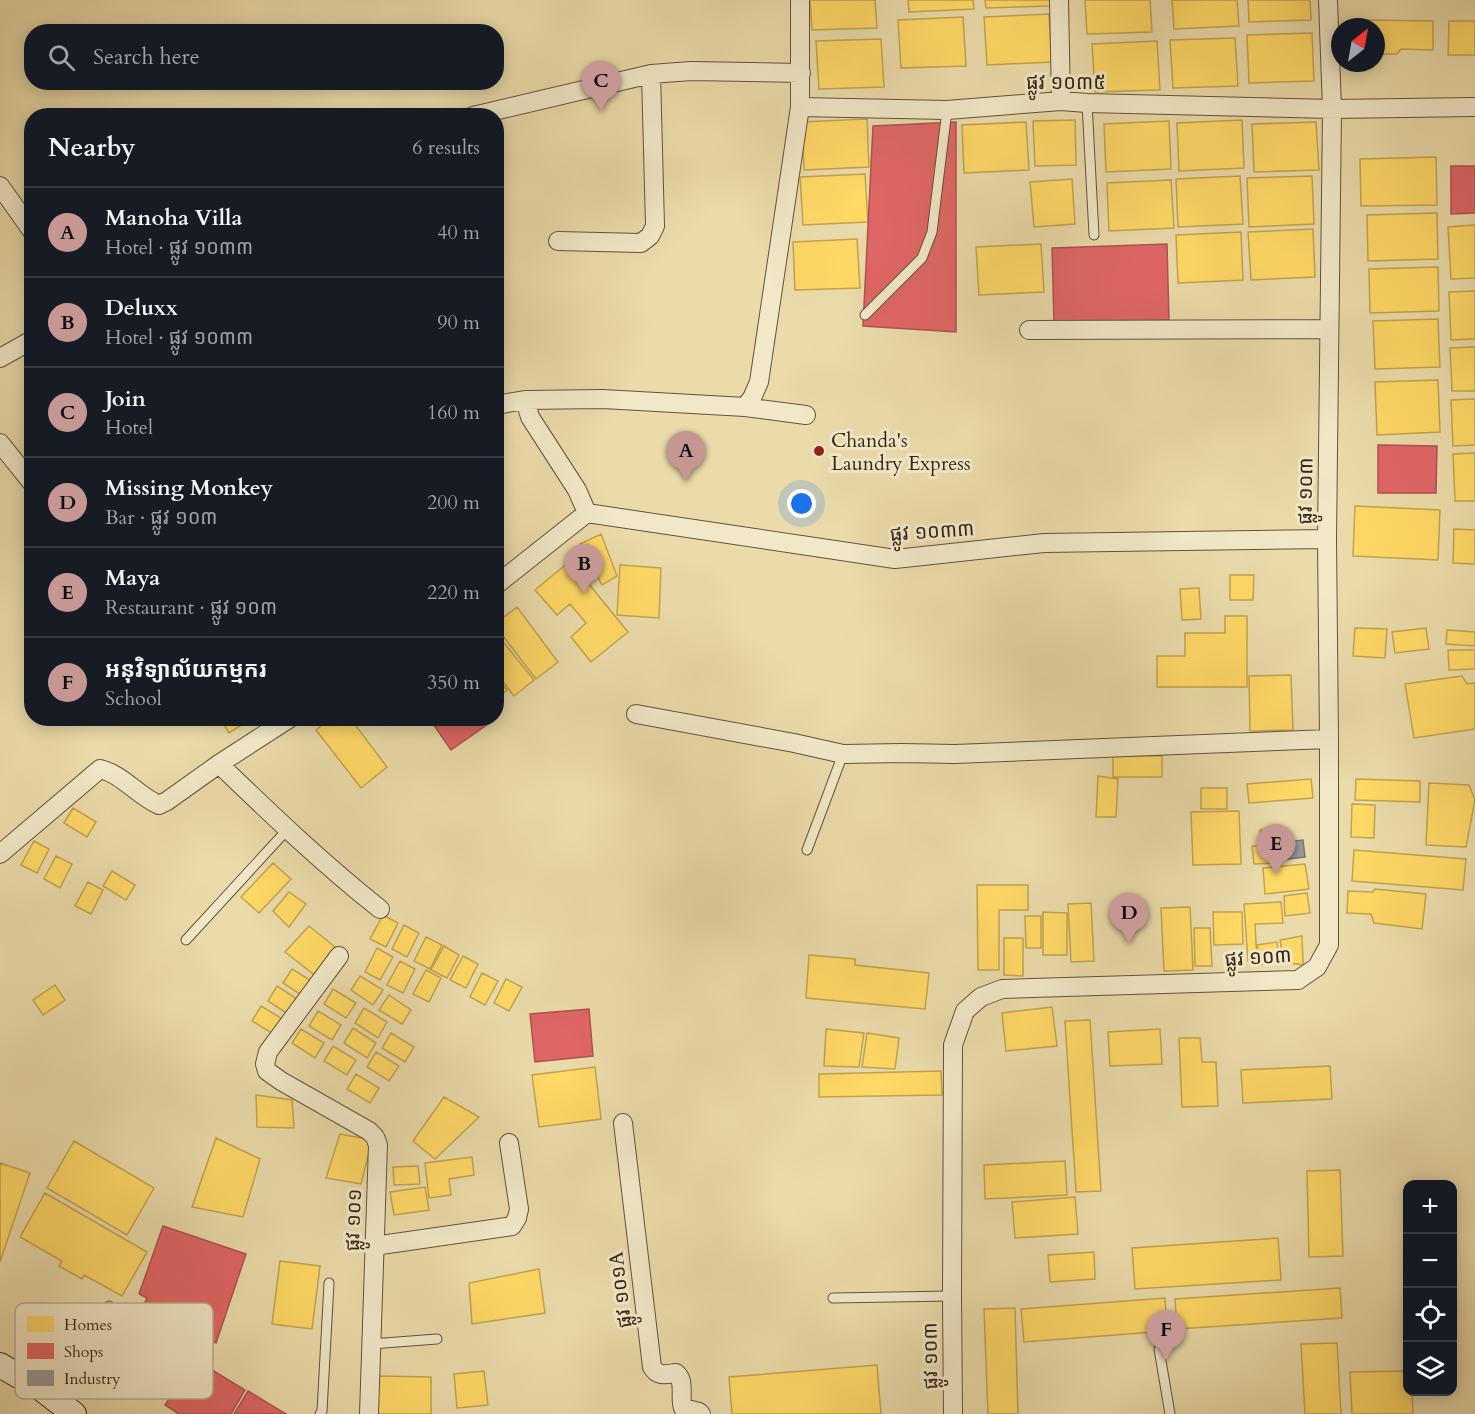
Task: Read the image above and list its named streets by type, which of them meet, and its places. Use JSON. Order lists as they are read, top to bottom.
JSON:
{
  "streets": {
    "street": [
      "ផ្លូវ ១០៣៥",
      "ផ្លូវ ១០៣",
      "ផ្លូវ ១០៣៣",
      "ផ្លូវ ១០១",
      "ផ្លូវ ១០១A"
    ]
  },
  "crossings": [
    ["ផ្លូវ ១០៣៥", "ផ្លូវ ១០៣"],
    ["ផ្លូវ ១០៣", "ផ្លូវ ១០៣៣"]
  ],
  "places": ["Chanda's Laundry Express"],
  "legend": ["Homes", "Shops", "Industry"],
  "north": "top right",
  "page": {
    "search": "Search here",
    "pins": [
      "C",
      "A",
      "B",
      "E",
      "D",
      "F"
    ],
    "heading": ["Nearby", "6 results"],
    "list": [
      {
        "mark": "A",
        "name": "Manoha Villa",
        "note": "Hotel · ផ្លូវ ១០៣៣",
        "value": "40 m"
      },
      {
        "mark": "B",
        "name": "Deluxx",
        "note": "Hotel · ផ្លូវ ១០៣៣",
        "value": "90 m"
      },
      {
        "mark": "C",
        "name": "Join",
        "note": "Hotel",
        "value": "160 m"
      },
      {
        "mark": "D",
        "name": "Missing Monkey",
        "note": "Bar · ផ្លូវ ១០៣",
        "value": "200 m"
      },
      {
        "mark": "E",
        "name": "Maya",
        "note": "Restaurant · ផ្លូវ ១០៣",
        "value": "220 m"
      },
      {
        "mark": "F",
        "name": "អនុវិទ្យាល័យកម្មករ",
        "note": "School",
        "value": "350 m"
      }
    ],
    "map_buttons": ["+", "−"]
  }
}
